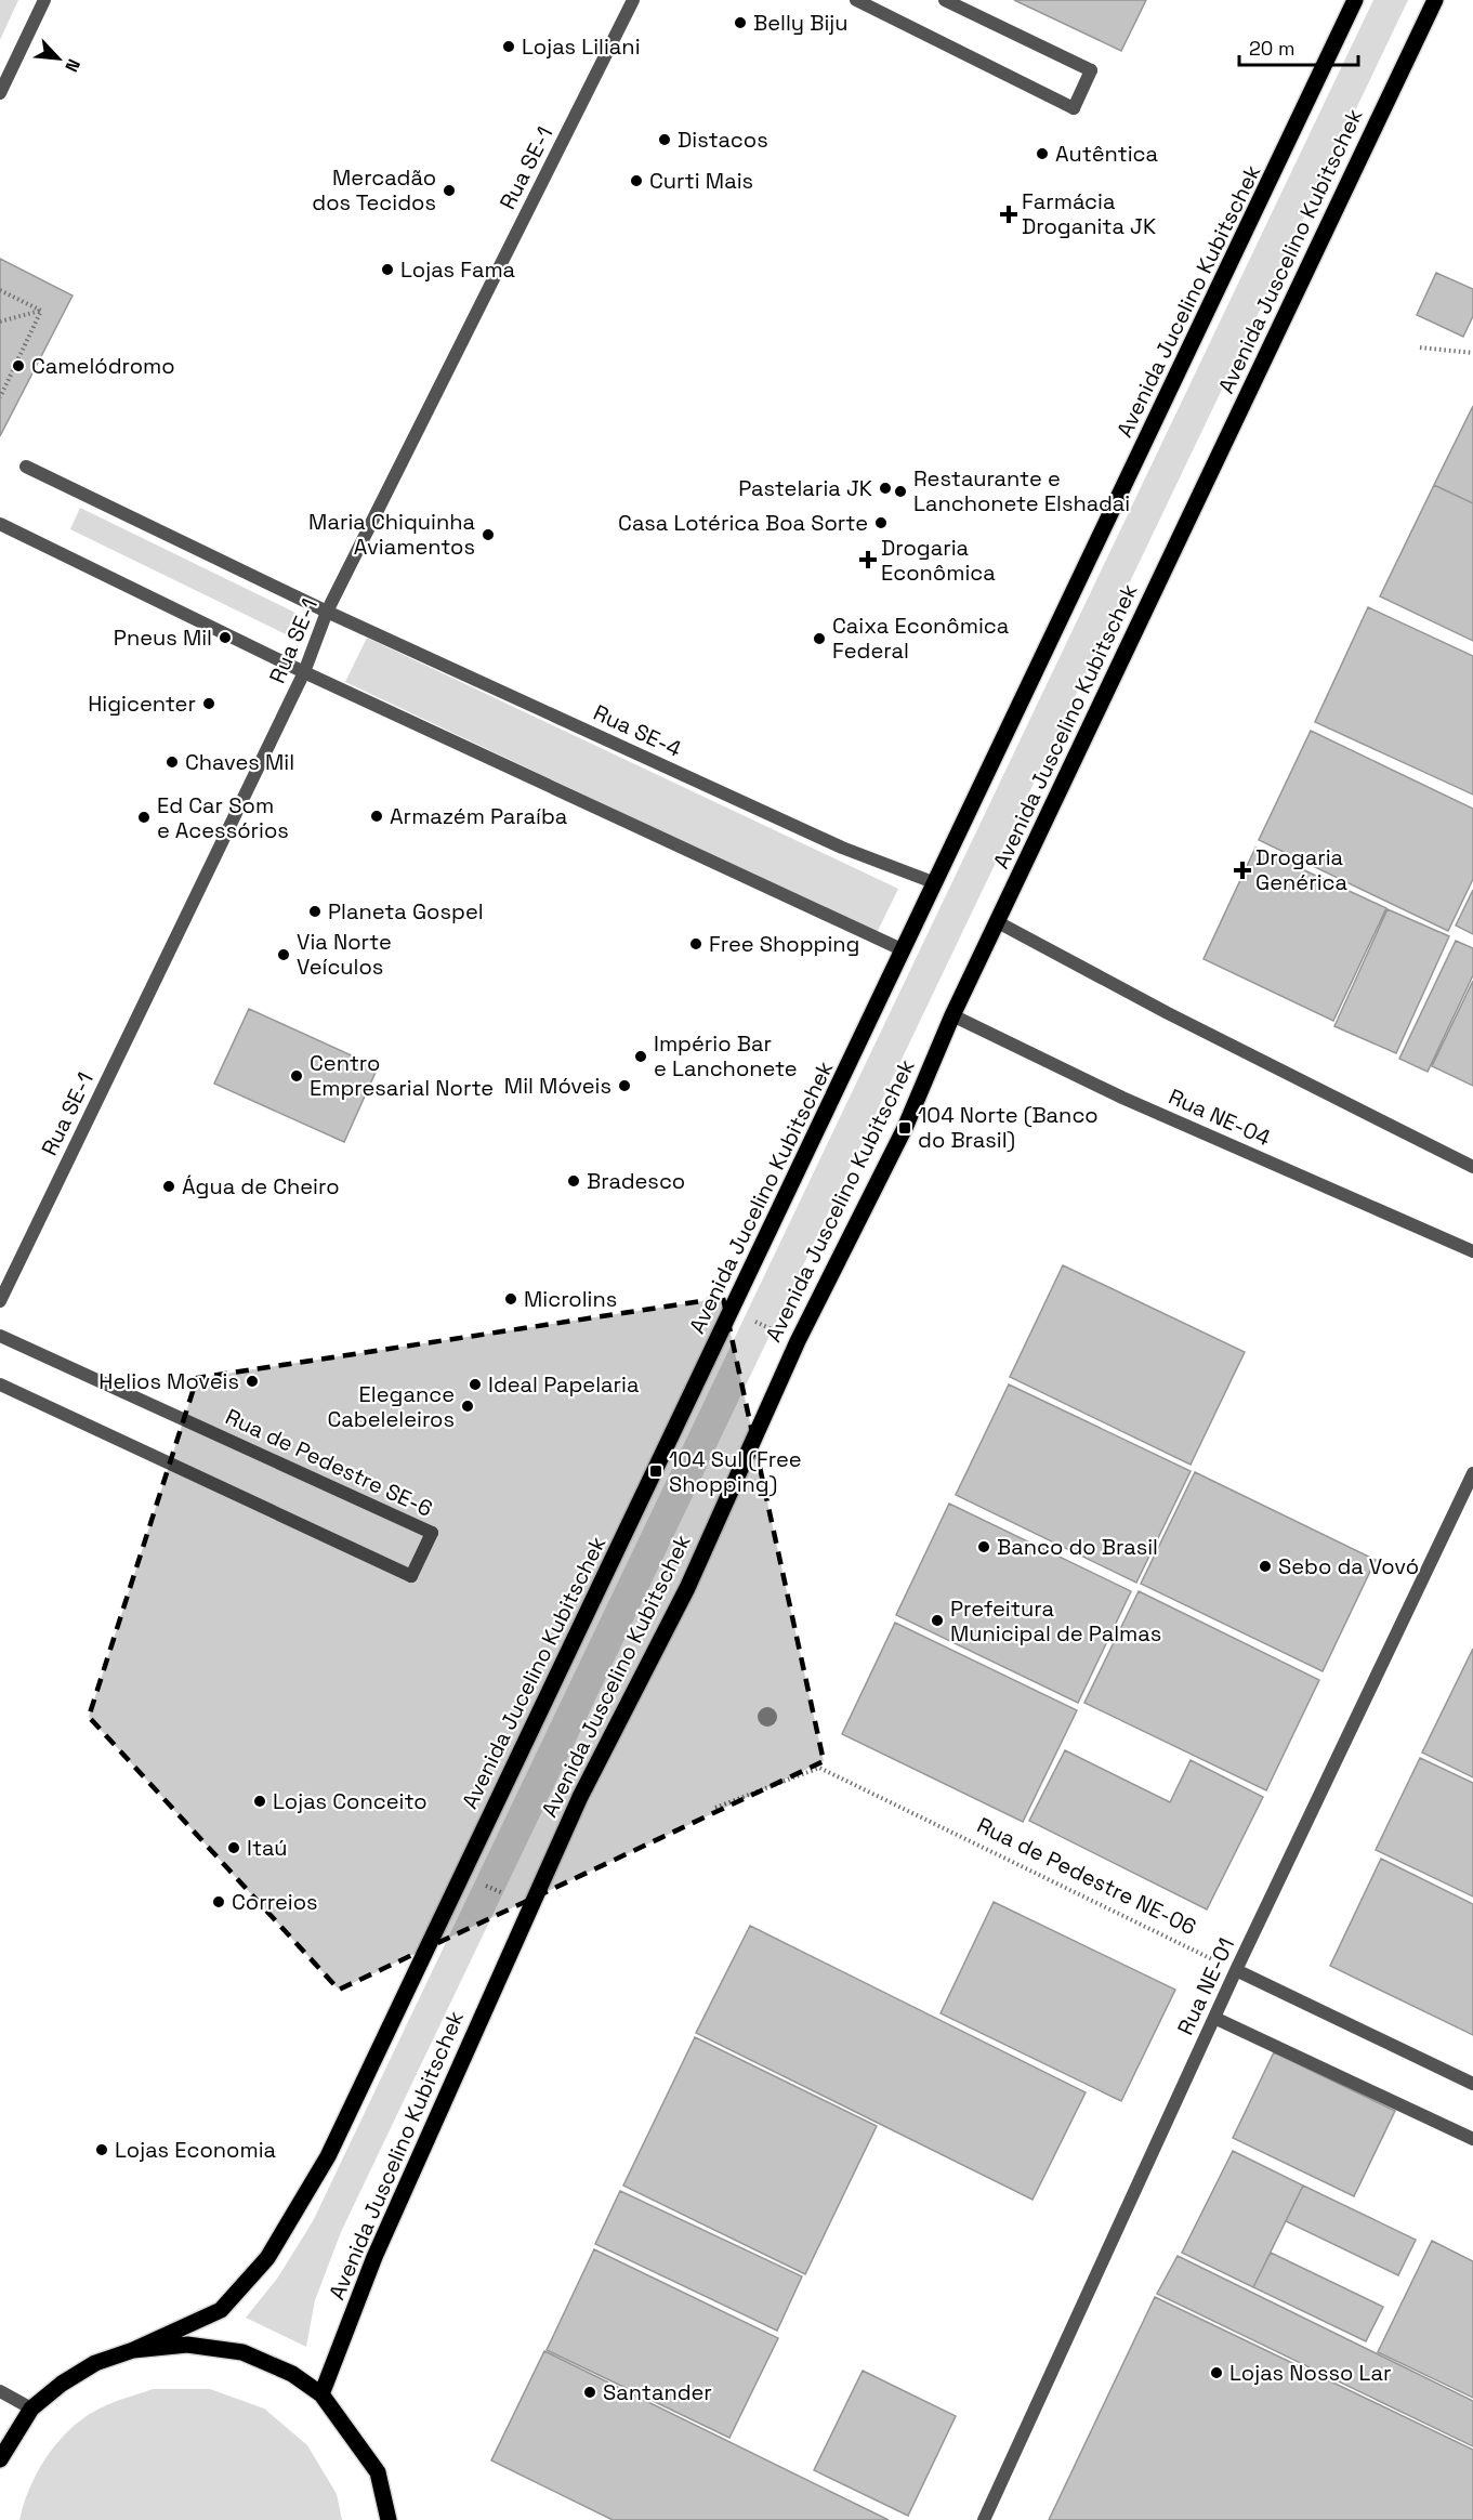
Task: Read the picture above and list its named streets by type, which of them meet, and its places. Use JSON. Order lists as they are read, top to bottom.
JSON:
{
  "streets": {
    "main road": ["Avenida Juscelino Kubitschek", "Avenida Jucelino Kubitschek"],
    "street": [
      "Rua SE-1",
      "Rua SE-4",
      "Rua NE-04",
      "Rua de Pedestre SE-6",
      "Rua NE-01"
    ],
    "path": ["Rua de Pedestre NE-06"]
  },
  "crossings": [
    ["Rua SE-1", "Rua SE-4"],
    ["Avenida Juscelino Kubitschek", "Rua NE-04"],
    ["Avenida Jucelino Kubitschek", "Rua SE-4"],
    ["Rua de Pedestre NE-06", "Rua NE-01"]
  ],
  "places": {
    "other": [
      "Belly Biju",
      "Lojas Liliani",
      "Distacos",
      "Autêntica",
      "Curti Mais",
      "Mercadão dos Tecidos",
      "Lojas Fama",
      "Camelódromo",
      "Pastelaria JK",
      "Restaurante e Lanchonete Elshadai",
      "Casa Lotérica Boa Sorte",
      "Maria Chiquinha Aviamentos",
      "Pneus Mil",
      "Caixa Econômica Federal",
      "Higicenter",
      "Chaves Mil",
      "Armazém Paraíba",
      "Ed Car Som e Acessórios",
      "Planeta Gospel",
      "Free Shopping",
      "Via Norte Veículos",
      "Império Bar e Lanchonete",
      "Centro Empresarial Norte",
      "Mil Móveis",
      "Bradesco",
      "Água de Cheiro",
      "Microlins",
      "Helios Moveis",
      "Ideal Papelaria",
      "Elegance Cabeleleiros",
      "Banco do Brasil",
      "Sebo da Vovó",
      "Prefeitura Municipal de Palmas",
      "Lojas Conceito",
      "Itaú",
      "Correios",
      "Lojas Economia",
      "Lojas Nosso Lar",
      "Santander"
    ],
    "health": ["Farmácia Droganita JK", "Drogaria Econômica", "Drogaria Genérica"],
    "transit": ["104 Norte (Banco do Brasil)", "104 Sul (Free Shopping)"]
  },
  "scale_bar": "20 m",
  "north": "bottom right"
}
